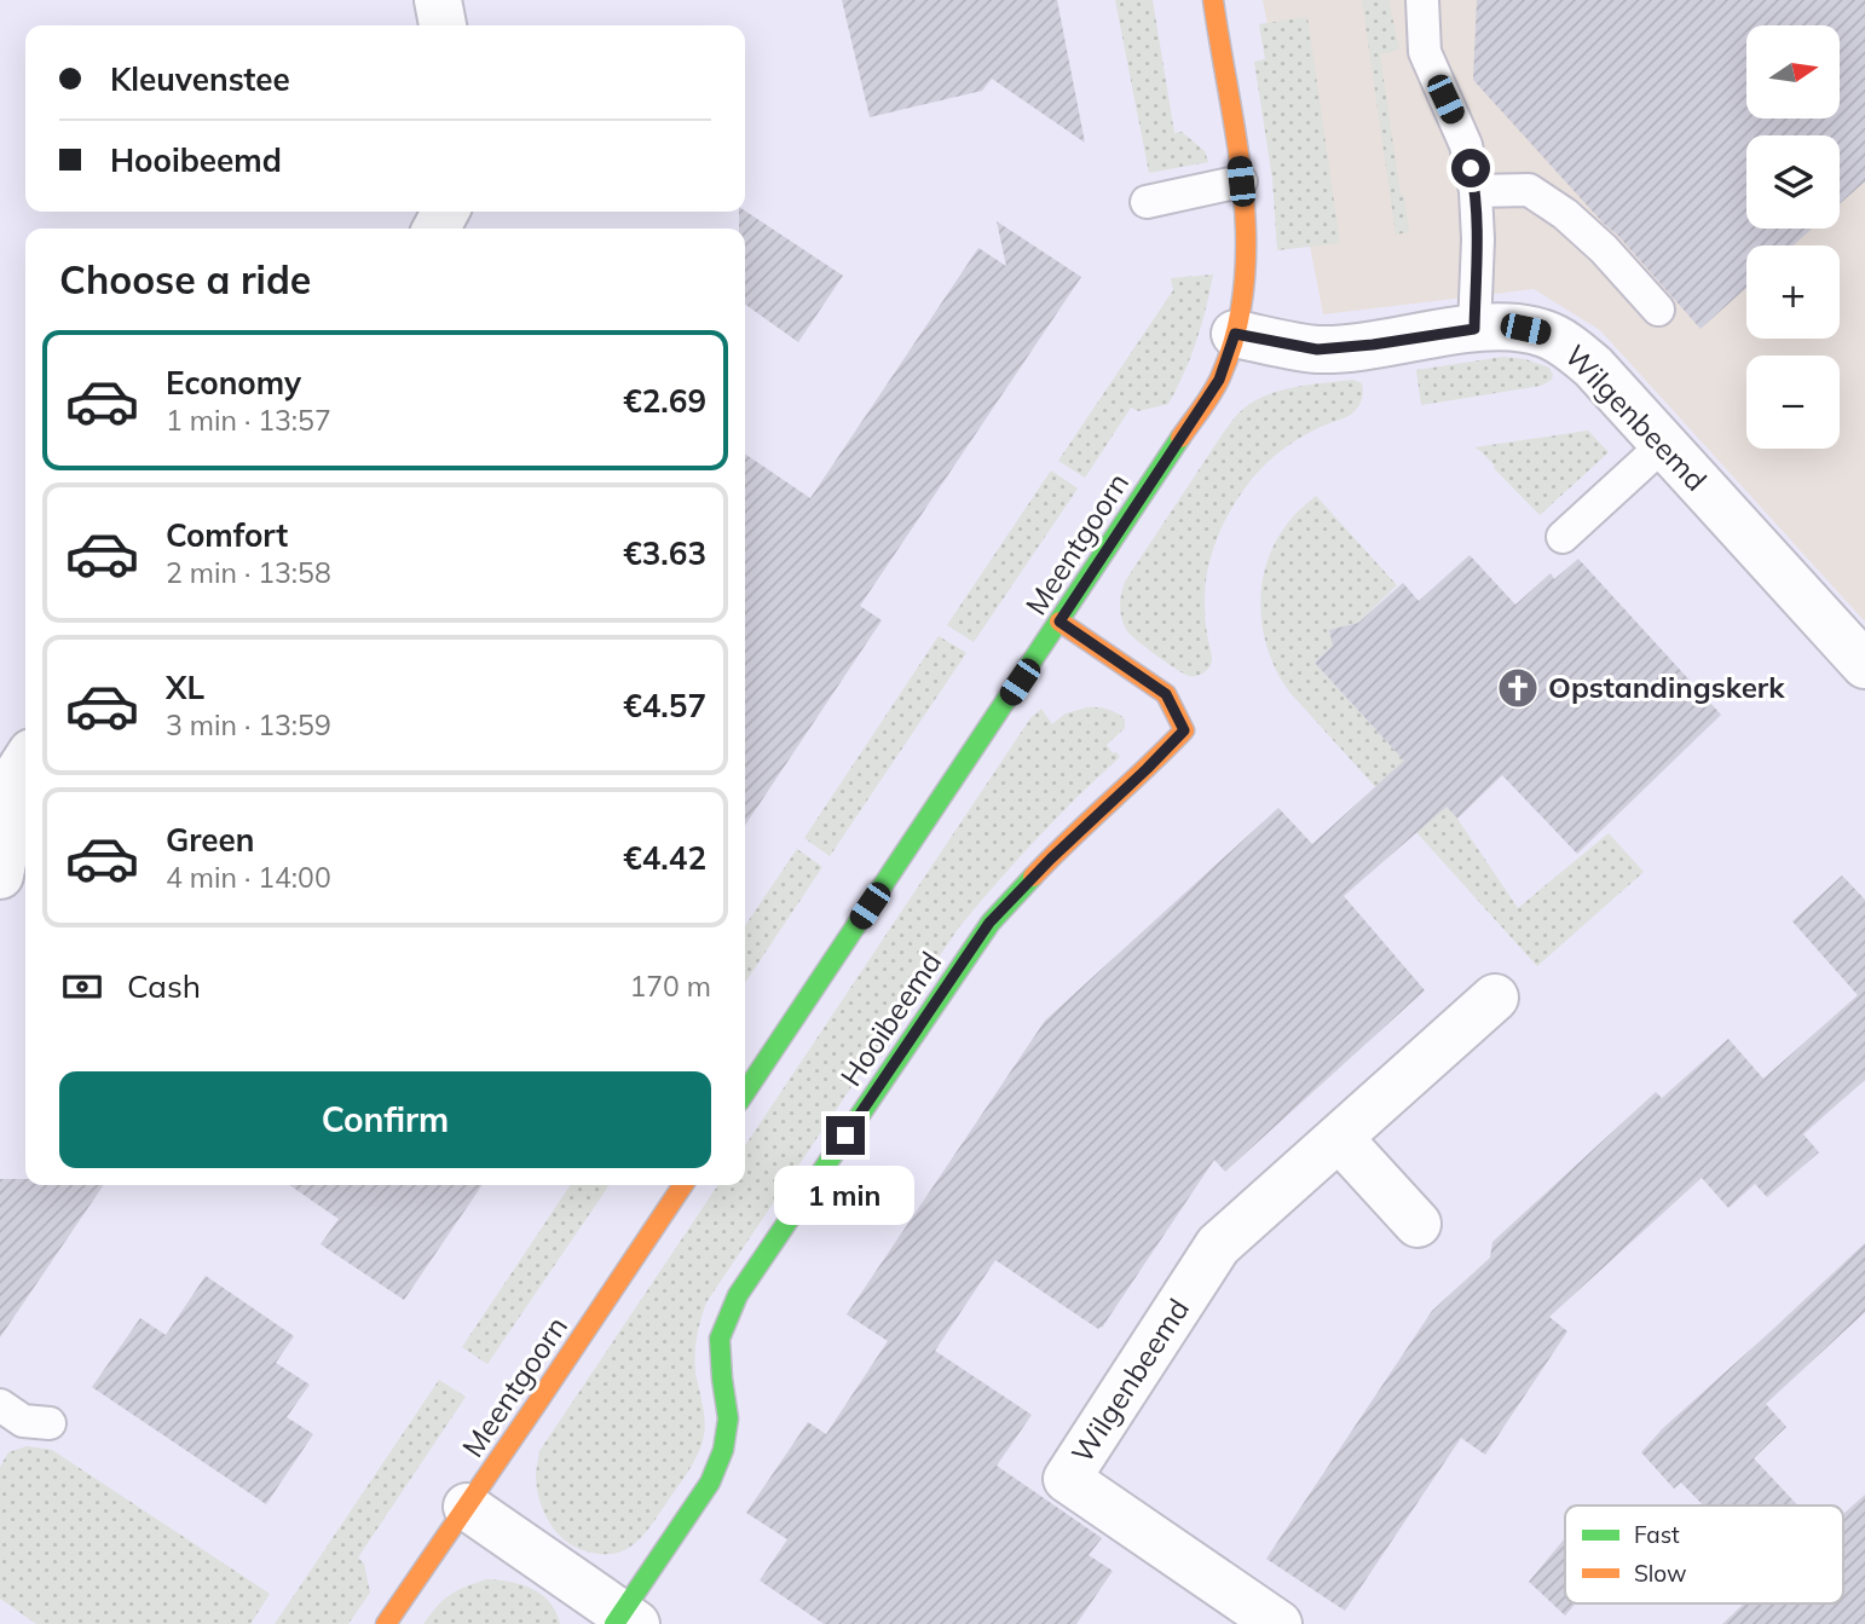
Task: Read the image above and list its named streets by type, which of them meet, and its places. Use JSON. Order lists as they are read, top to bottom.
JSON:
{
  "streets": {
    "street": ["Wilgenbeemd", "Meentgoorn", "Hooibeemd"]
  },
  "crossings": [
    ["Wilgenbeemd", "Meentgoorn"],
    ["Meentgoorn", "Hooibeemd"]
  ],
  "places": {
    "church": ["Opstandingskerk"]
  },
  "legend": ["Fast", "Slow"],
  "north": "right",
  "page": {
    "map_buttons": ["+", "−"],
    "banner": ["Kleuvenstee", "Hooibeemd"],
    "heading": "Choose a ride",
    "list": [
      {
        "name": "Economy",
        "note": "1 min · 13:57",
        "value": "€2.69"
      },
      {
        "name": "Comfort",
        "note": "2 min · 13:58",
        "value": "€3.63"
      },
      {
        "name": "XL",
        "note": "3 min · 13:59",
        "value": "€4.57"
      },
      {
        "name": "Green",
        "note": "4 min · 14:00",
        "value": "€4.42"
      }
    ],
    "pay": ["Cash", "170 m"],
    "buttons": "Confirm",
    "bubble": "1 min"
  }
}
